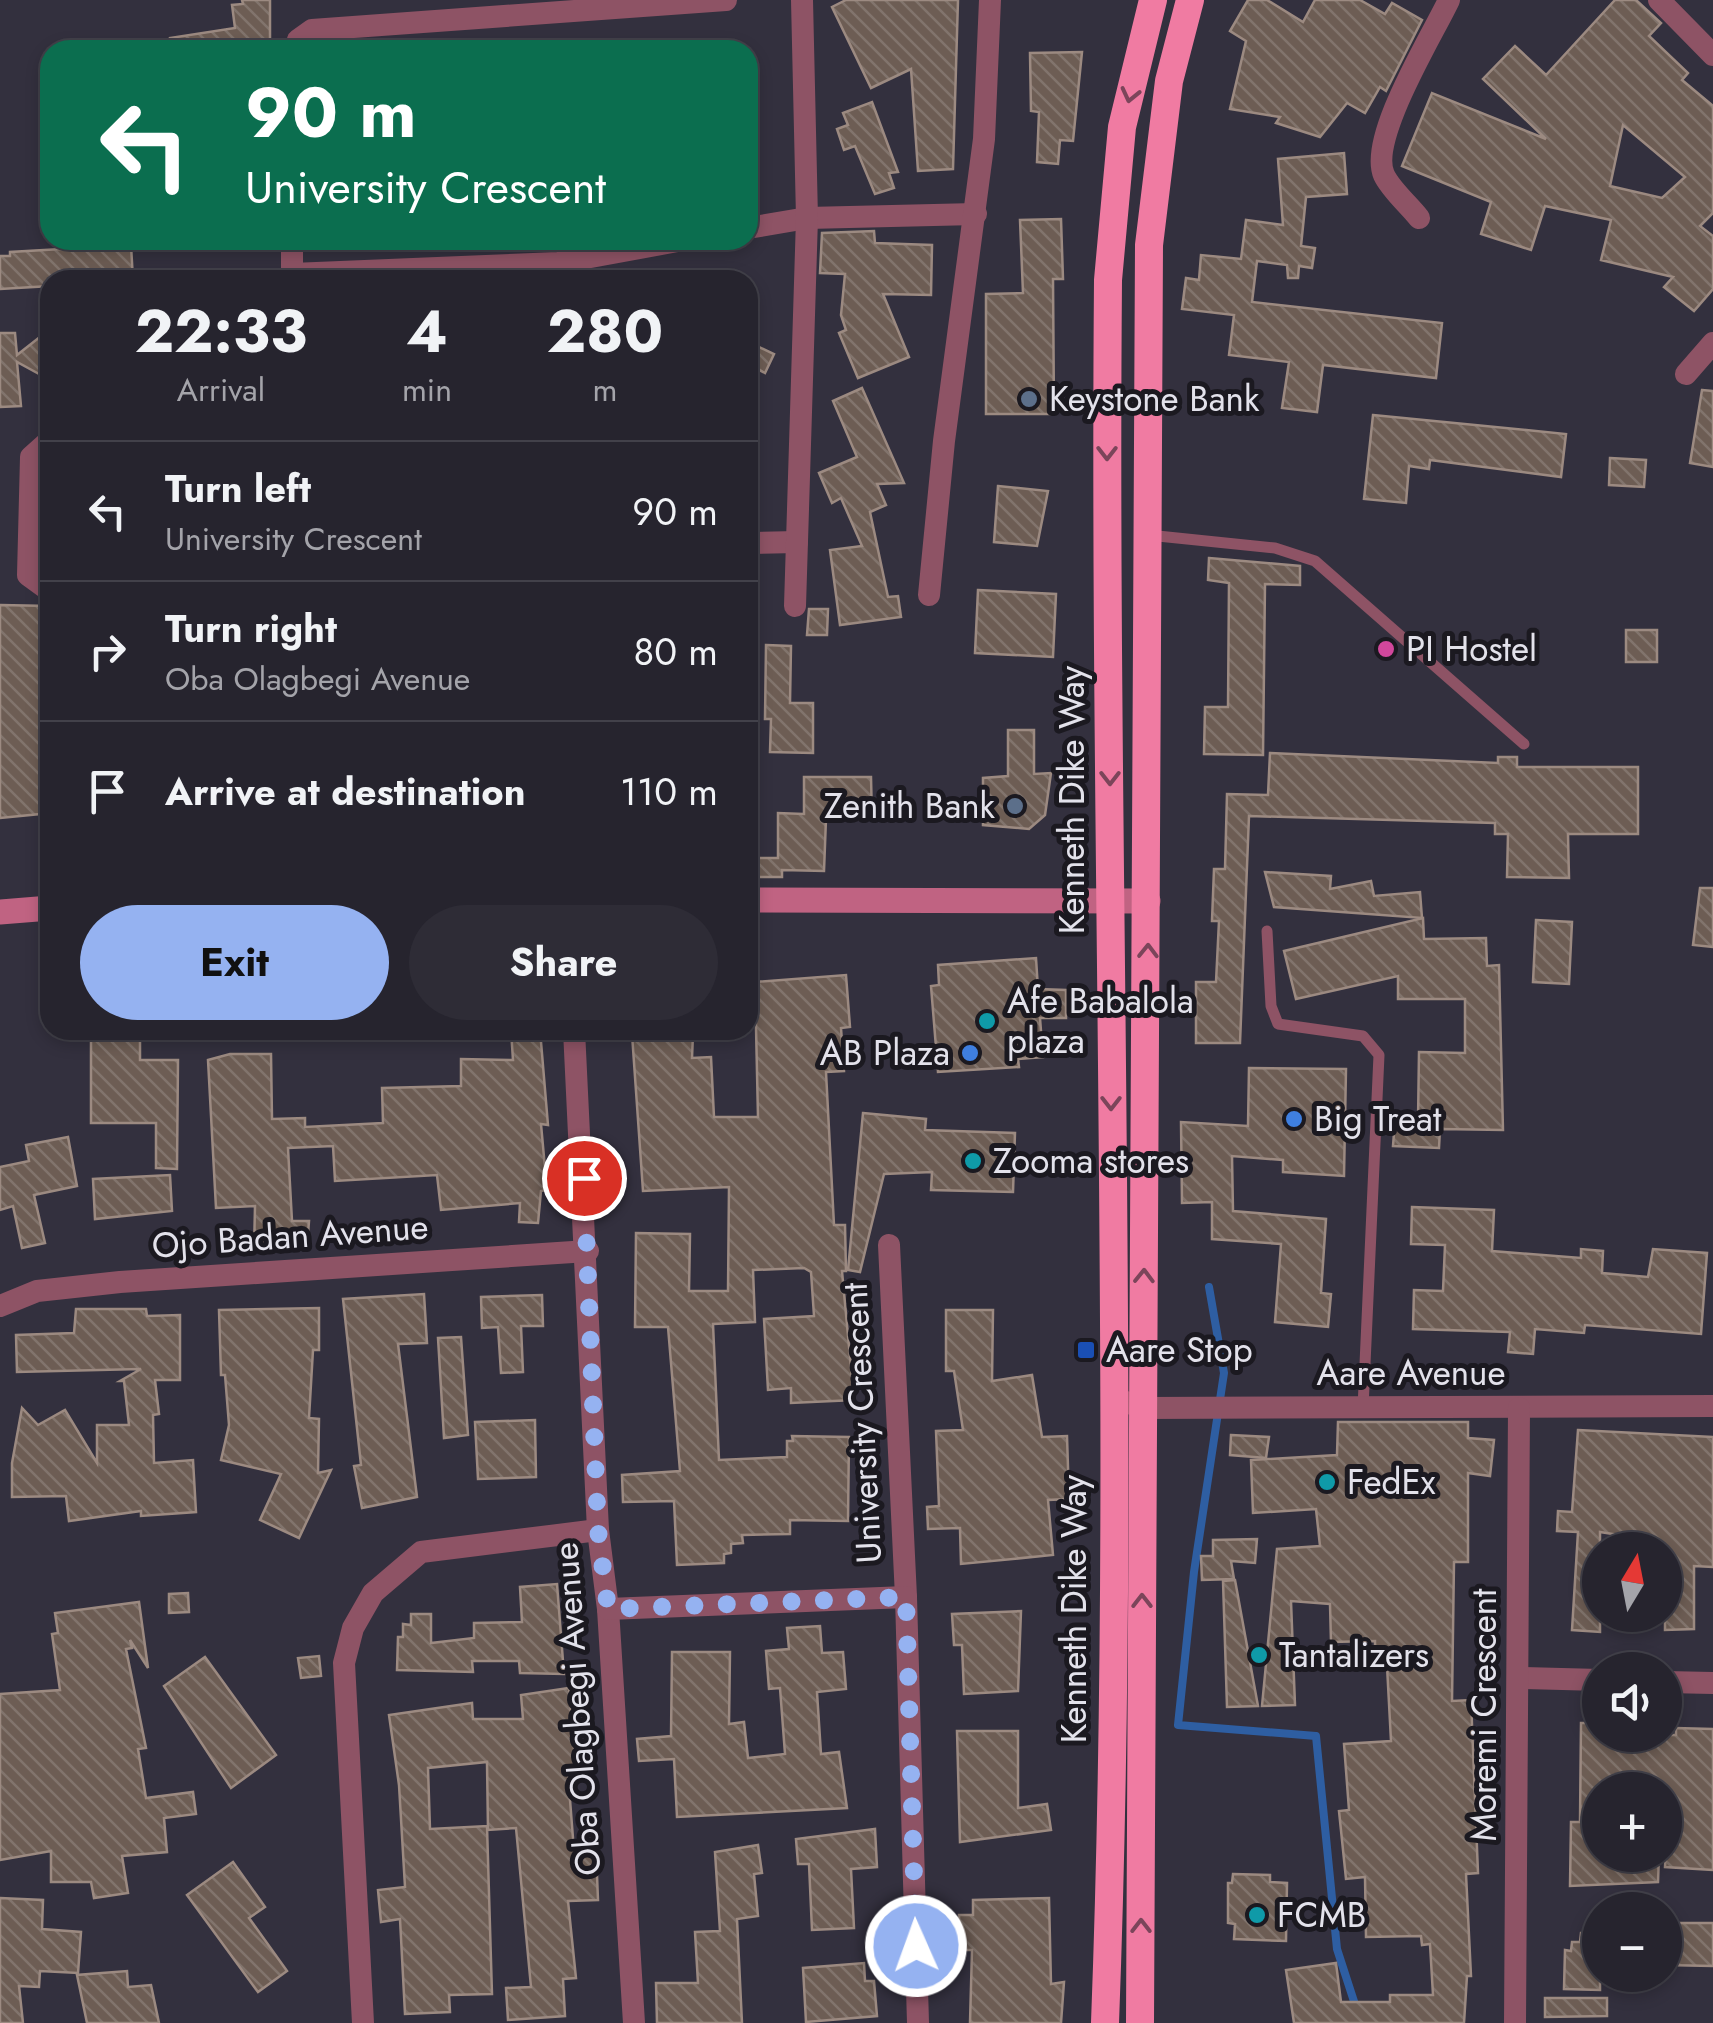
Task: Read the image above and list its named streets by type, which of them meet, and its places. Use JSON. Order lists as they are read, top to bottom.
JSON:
{
  "streets": {
    "highway": ["Kenneth Dike Way"],
    "street": [
      "Ojo Badan Avenue",
      "Aare Avenue",
      "University Crescent",
      "Oba Olagbegi Avenue",
      "Moremi Crescent"
    ]
  },
  "crossings": [
    ["Kenneth Dike Way", "Aare Avenue"],
    ["Ojo Badan Avenue", "Oba Olagbegi Avenue"],
    ["Aare Avenue", "Moremi Crescent"],
    ["University Crescent", "Oba Olagbegi Avenue"]
  ],
  "places": {
    "other": [
      "Keystone Bank",
      "PI Hostel",
      "Zenith Bank",
      "Afe Babalola plaza",
      "AB Plaza",
      "Big Treat",
      "Zooma stores",
      "FedEx",
      "Tantalizers",
      "FCMB"
    ],
    "transit": ["Aare Stop"]
  },
  "north": "top",
  "page": {
    "turn": ["90 m", "University Crescent"],
    "eta": [
      "22:33",
      "Arrival",
      "4",
      "min",
      "280",
      "m"
    ],
    "list": [
      {
        "name": "Turn left",
        "note": "University Crescent",
        "value": "90 m"
      },
      {
        "name": "Turn right",
        "note": "Oba Olagbegi Avenue",
        "value": "80 m"
      },
      {
        "name": "Arrive at destination",
        "value": "110 m"
      }
    ],
    "buttons": ["Exit", "Share"],
    "map_buttons": ["+", "−"]
  }
}
